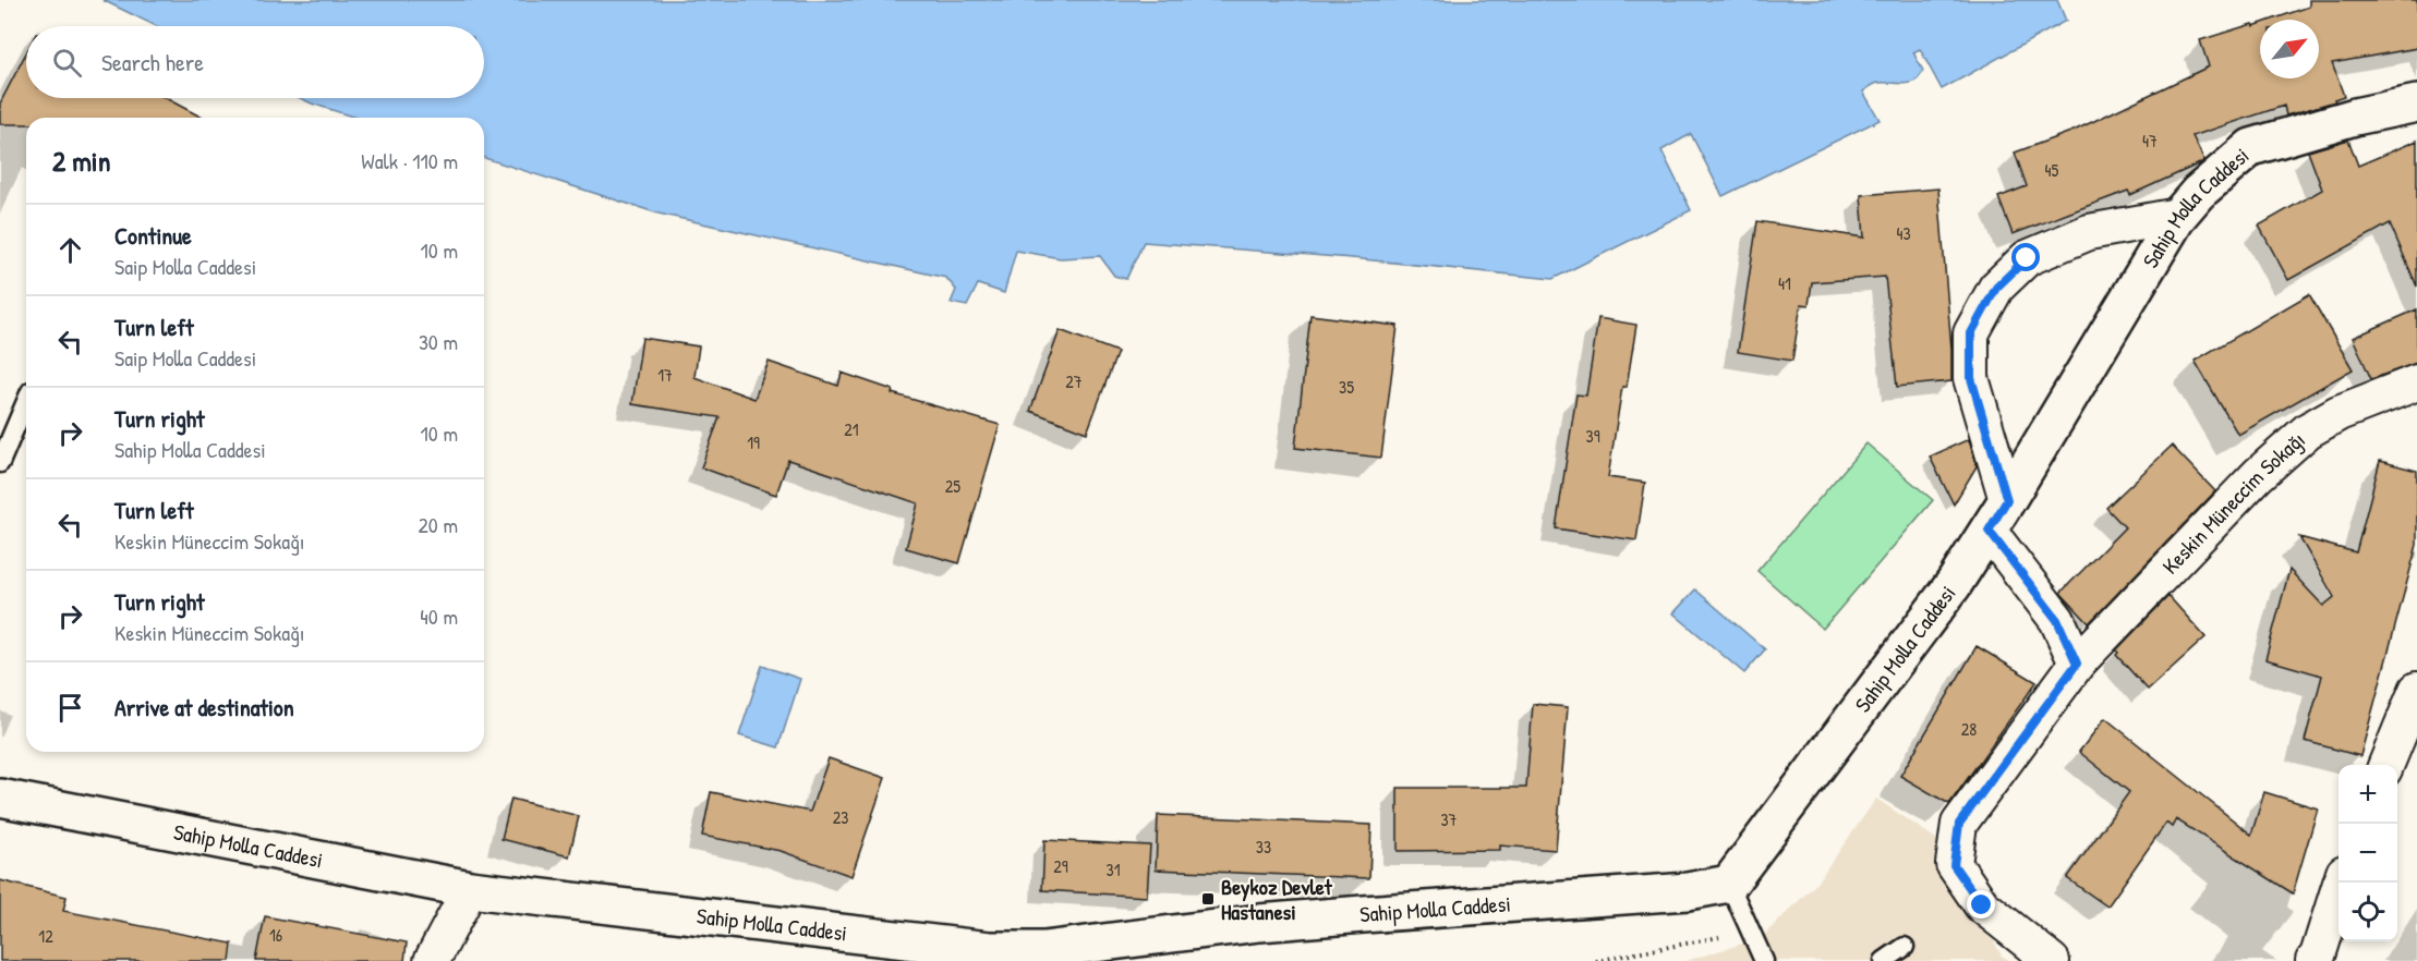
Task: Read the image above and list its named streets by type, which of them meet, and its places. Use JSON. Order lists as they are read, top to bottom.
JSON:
{
  "streets": {
    "main road": ["Sahip Molla Caddesi"],
    "street": ["Keskin Müneccim Sokağı"]
  },
  "places": {
    "transit": ["Beykoz Devlet Hastanesi"]
  },
  "house_numbers": [
    "47",
    "45",
    "43",
    "41",
    "17",
    "27",
    "35",
    "21",
    "39",
    "19",
    "25",
    "28",
    "23",
    "37",
    "33",
    "29",
    "31",
    "16",
    "12"
  ],
  "north": "top right",
  "page": {
    "search": "Search here",
    "heading": ["2 min", "Walk · 110 m"],
    "list": [
      ["Continue", "Saip Molla Caddesi", "10 m"],
      ["Turn left", "Saip Molla Caddesi", "30 m"],
      ["Turn right", "Sahip Molla Caddesi", "10 m"],
      ["Turn left", "Keskin Müneccim Sokağı", "20 m"],
      ["Turn right", "Keskin Müneccim Sokağı", "40 m"],
      "Arrive at destination"
    ],
    "map_buttons": ["+", "−"]
  }
}
